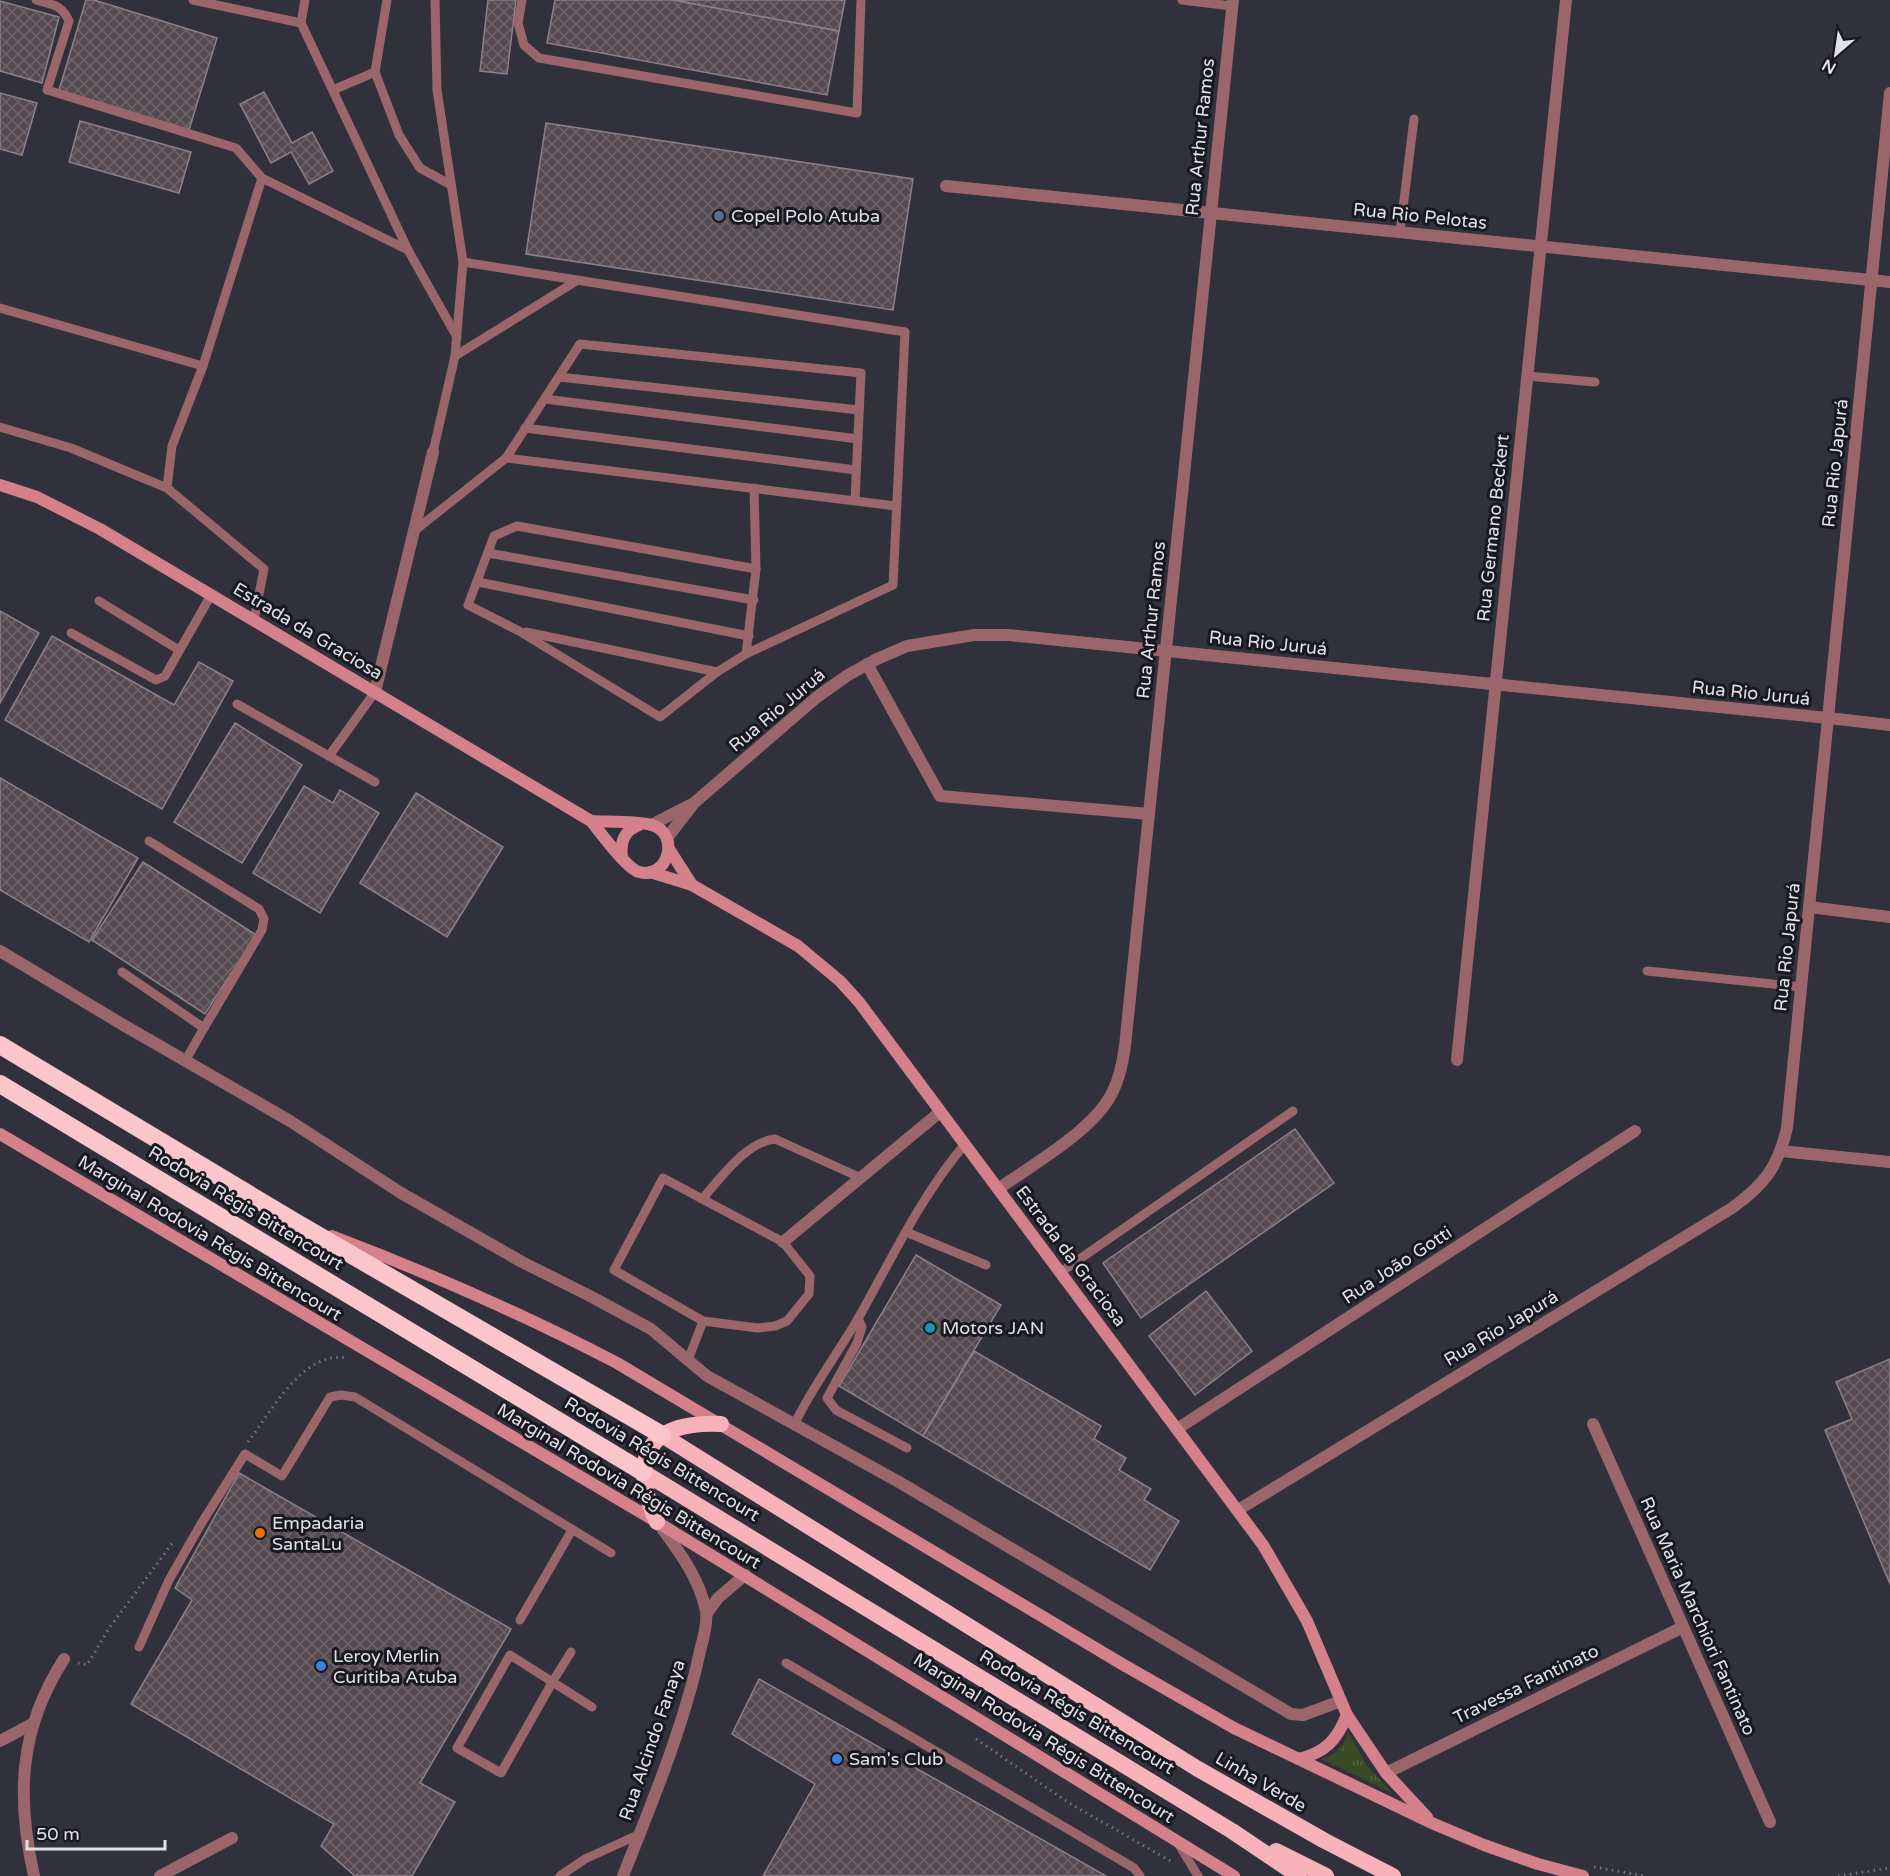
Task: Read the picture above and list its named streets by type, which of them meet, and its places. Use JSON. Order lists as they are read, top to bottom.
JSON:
{
  "streets": {
    "highway": ["Rodovia Régis Bittencourt", "Linha Verde"],
    "main road": ["Estrada da Graciosa", "Marginal Rodovia Régis Bittencourt"],
    "street": [
      "Rua Arthur Ramos",
      "Rua Rio Pelotas",
      "Rua Rio Japurá",
      "Rua Germano Beckert",
      "Rua Rio Juruá",
      "Rua João Gotti",
      "Rua Maria Marchiori Fantinato",
      "Travessa Fantinato",
      "Rua Alcindo Fanaya"
    ]
  },
  "crossings": [
    ["Rua Arthur Ramos", "Rua Rio Pelotas"],
    ["Rua Arthur Ramos", "Estrada da Graciosa"],
    ["Rua Arthur Ramos", "Rua Rio Juruá"],
    ["Rua Rio Pelotas", "Rua Rio Japurá"],
    ["Rua Rio Pelotas", "Rua Germano Beckert"],
    ["Rua Rio Japurá", "Estrada da Graciosa"],
    ["Rua Rio Japurá", "Rua Rio Juruá"],
    ["Rua Germano Beckert", "Rua Rio Juruá"],
    ["Estrada da Graciosa", "Rua Rio Juruá"],
    ["Estrada da Graciosa", "Rua João Gotti"],
    ["Estrada da Graciosa", "Travessa Fantinato"],
    ["Rodovia Régis Bittencourt", "Linha Verde"],
    ["Marginal Rodovia Régis Bittencourt", "Rua Alcindo Fanaya"],
    ["Rua Maria Marchiori Fantinato", "Travessa Fantinato"]
  ],
  "places": [
    "Copel Polo Atuba",
    "Motors JAN",
    "Empadaria SantaLu",
    "Leroy Merlin Curitiba Atuba",
    "Sam's Club"
  ],
  "scale_bar": "50 m",
  "north": "bottom left"
}
